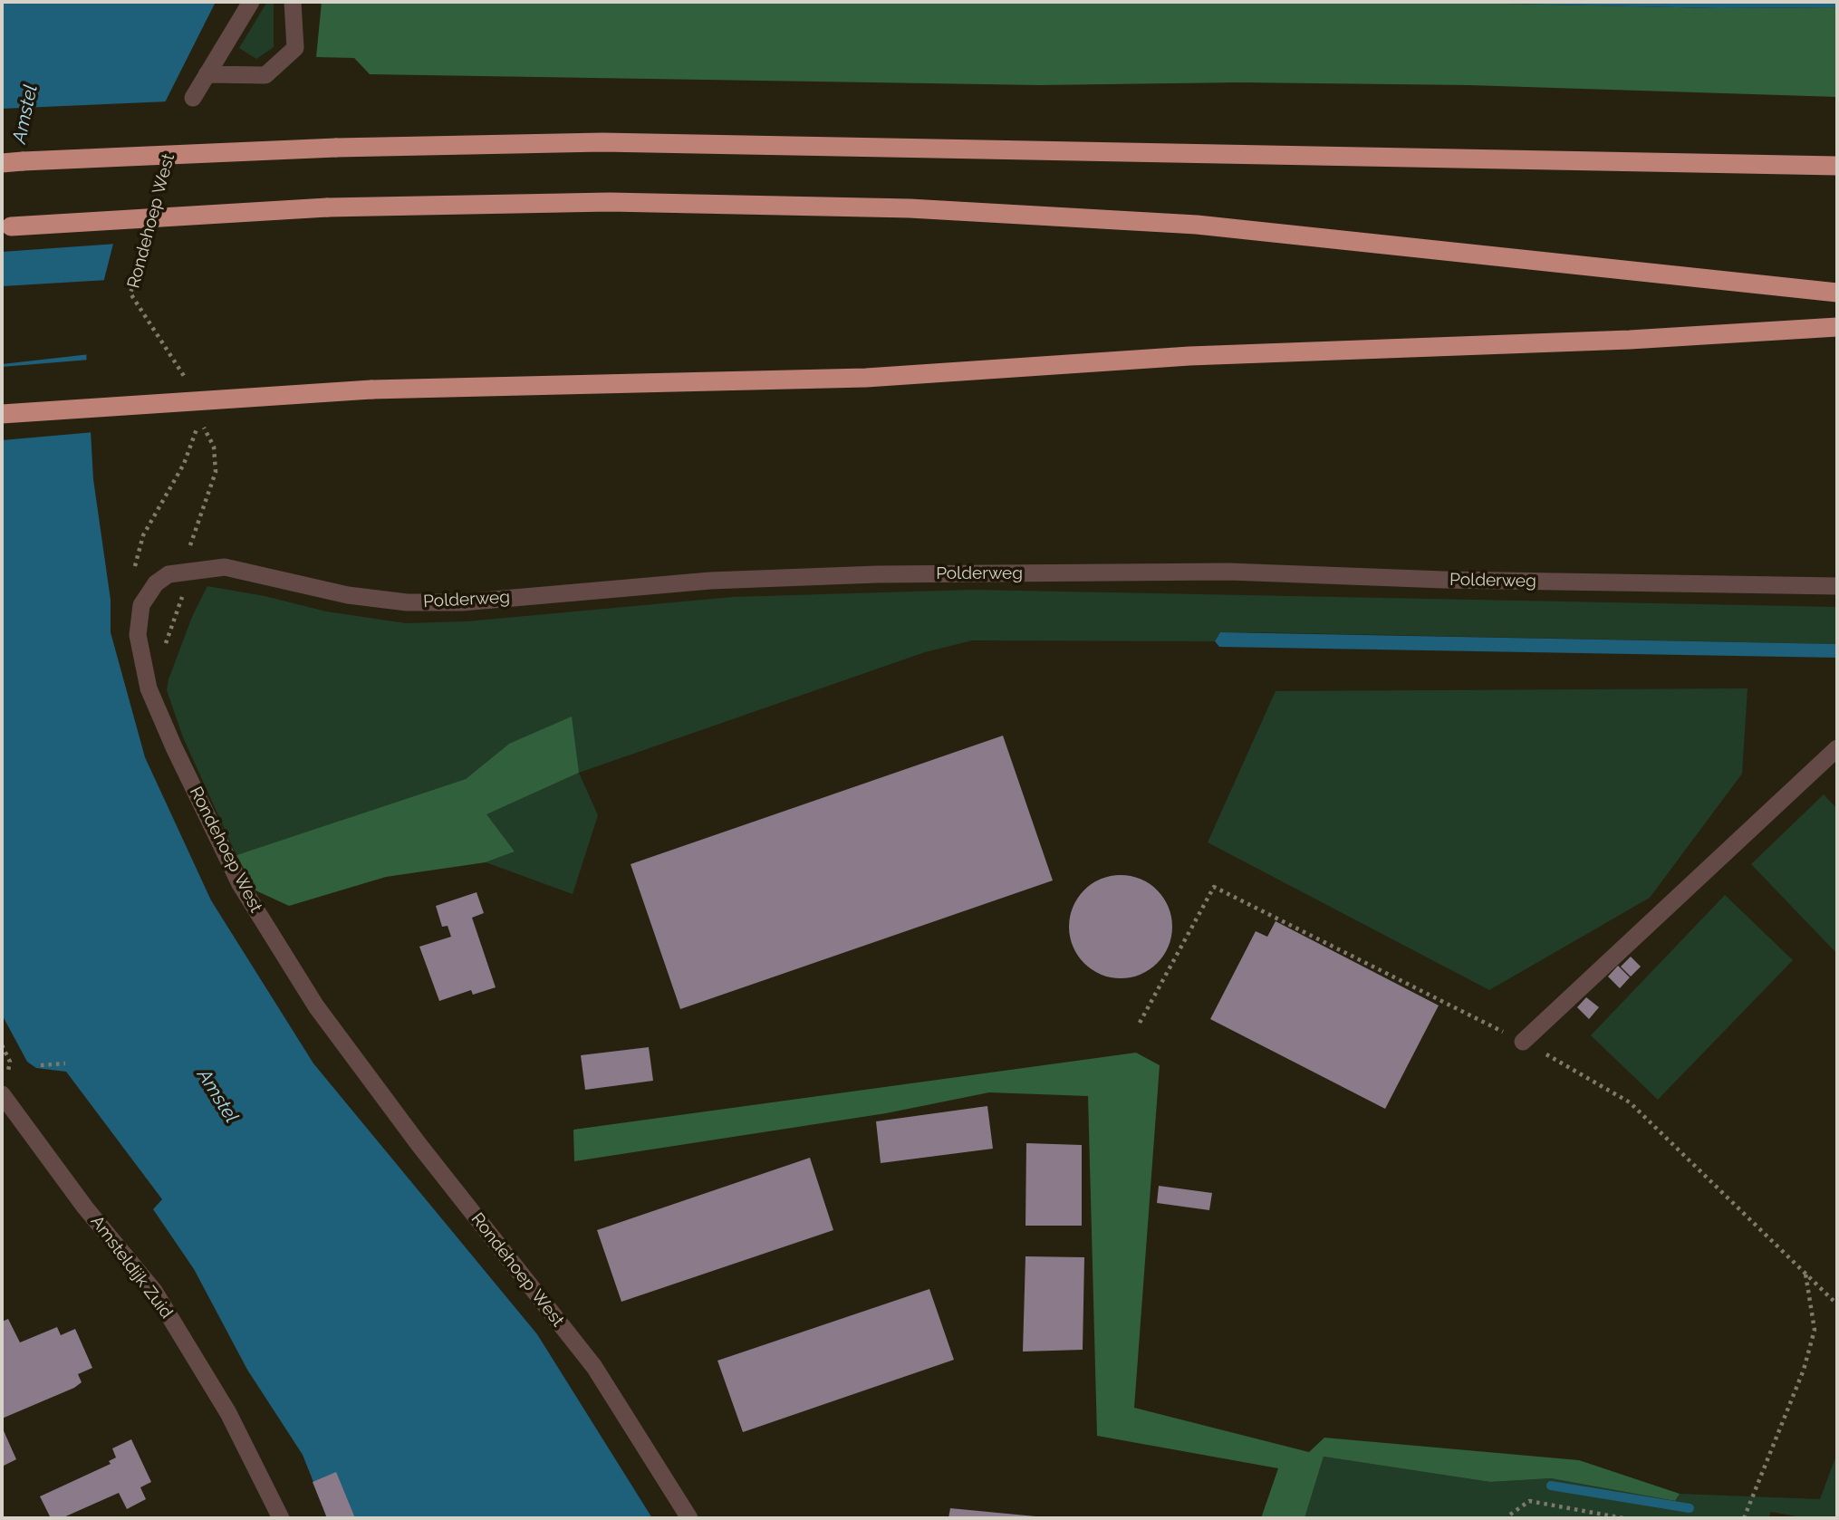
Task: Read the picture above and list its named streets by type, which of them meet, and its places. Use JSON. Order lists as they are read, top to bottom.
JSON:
{
  "streets": {
    "street": ["Rondehoep West", "Polderweg", "Amsteldijk Zuid"]
  },
  "crossings": [
    ["Rondehoep West", "Polderweg"]
  ],
  "water": ["Amstel"]
}
